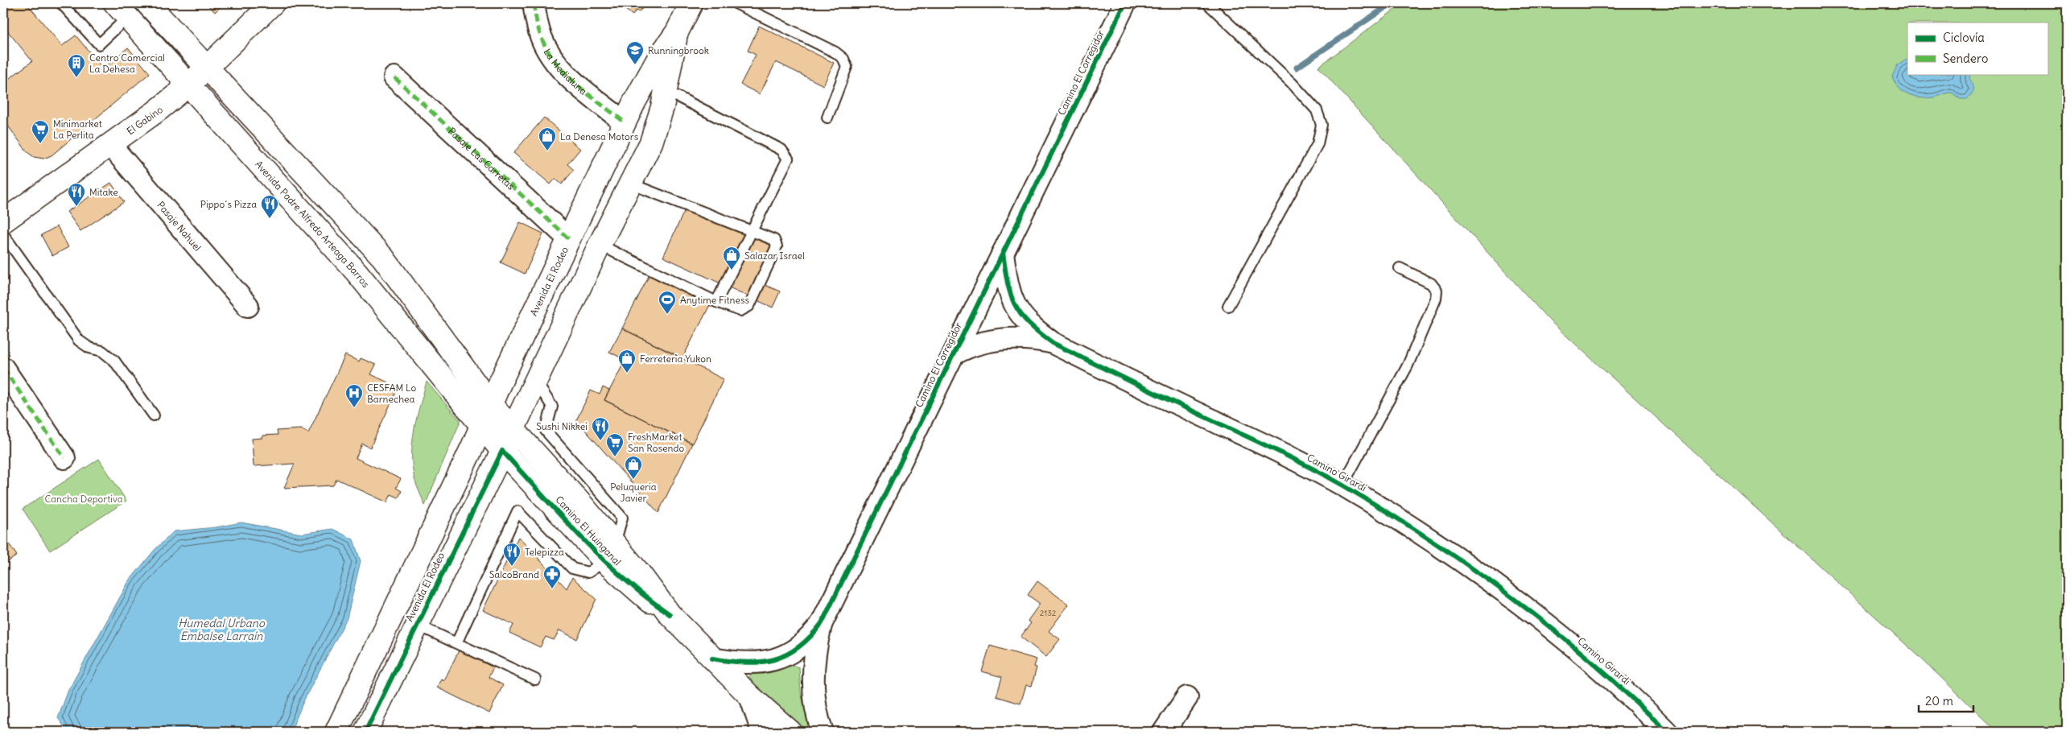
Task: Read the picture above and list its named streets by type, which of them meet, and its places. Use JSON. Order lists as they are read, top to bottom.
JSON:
{
  "streets": {
    "main road": [
      "El Gabino",
      "Avenida Padre Alfredo Arteaga Barros",
      "Avenida El Rodeo",
      "Camino El Huinganal"
    ],
    "street": [
      "La Medialuna",
      "Camino El Corregidor",
      "Pasaje Las Carretas",
      "Pasaje Nahuel",
      "Camino Girardi"
    ]
  },
  "crossings": [
    ["La Medialuna", "Avenida El Rodeo"],
    ["Camino El Corregidor", "Camino Girardi"],
    ["Camino El Corregidor", "Camino El Huinganal"],
    ["El Gabino", "Avenida Padre Alfredo Arteaga Barros"],
    ["El Gabino", "Pasaje Nahuel"],
    ["Pasaje Las Carretas", "Avenida El Rodeo"],
    ["Avenida Padre Alfredo Arteaga Barros", "Avenida El Rodeo"],
    ["Avenida Padre Alfredo Arteaga Barros", "Camino El Huinganal"],
    ["Avenida El Rodeo", "Camino El Huinganal"]
  ],
  "water": ["Humedal Urbano Embalse Larraín"],
  "parks": ["Cancha Deportiva"],
  "places": {
    "school or university": ["Runningbrook"],
    "building": ["Centro Comercial La Dehesa"],
    "supermarket": ["Minimarket La Perlita", "FreshMarket San Rosendo"],
    "shop": [
      "La Denesa Motors",
      "Salazar Israel",
      "Ferreteria Yukon",
      "Peluqueria Javier"
    ],
    "restaurant": [
      "Mitake",
      "Pippo´s Pizza",
      "Sushi Nikkei",
      "Telepizza"
    ],
    "sports": ["Anytime Fitness"],
    "hospital": ["CESFAM Lo Barnechea"],
    "pharmacy": ["SalcoBrand"]
  },
  "house_numbers": ["2132"],
  "legend": ["Ciclovía", "Sendero"],
  "scale_bar": "20 m"
}
